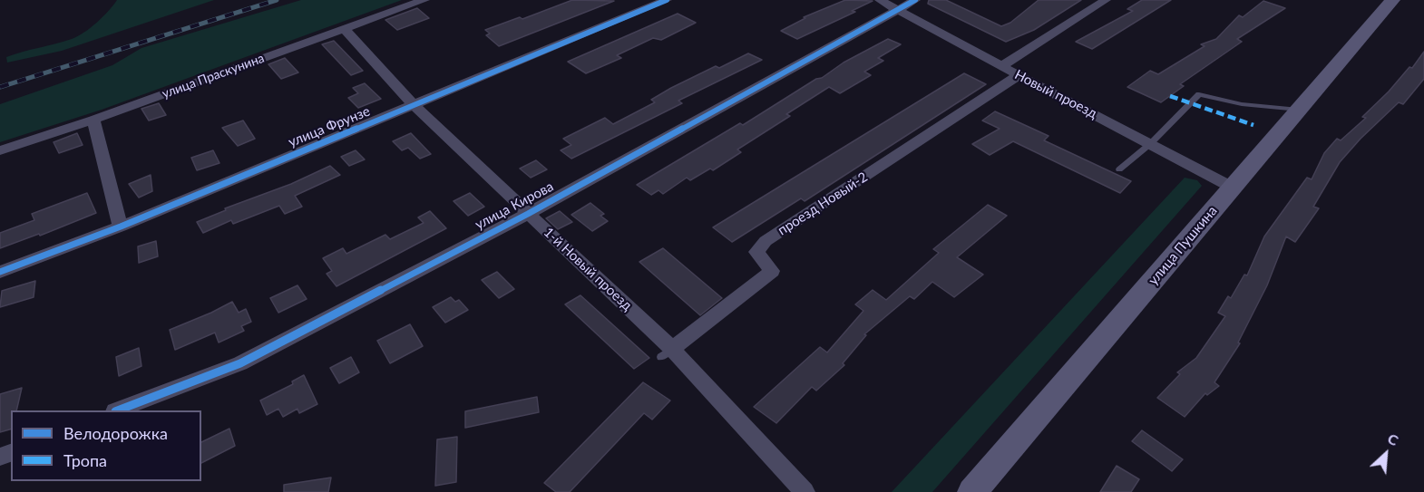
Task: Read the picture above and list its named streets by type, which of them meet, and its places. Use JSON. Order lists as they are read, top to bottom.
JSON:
{
  "streets": {
    "main road": ["улица Пушкина"],
    "street": [
      "улица Праскунина",
      "Новый проезд",
      "улица Фрунзе",
      "проезд Новый-2",
      "улица Кирова",
      "1-й Новый проезд"
    ]
  },
  "crossings": [
    ["улица Праскунина", "1-й Новый проезд"],
    ["Новый проезд", "проезд Новый-2"],
    ["Новый проезд", "улица Кирова"],
    ["Новый проезд", "улица Пушкина"],
    ["улица Фрунзе", "1-й Новый проезд"],
    ["проезд Новый-2", "1-й Новый проезд"],
    ["улица Кирова", "1-й Новый проезд"]
  ],
  "legend": ["Велодорожка", "Тропа"],
  "north": "top right"
}
